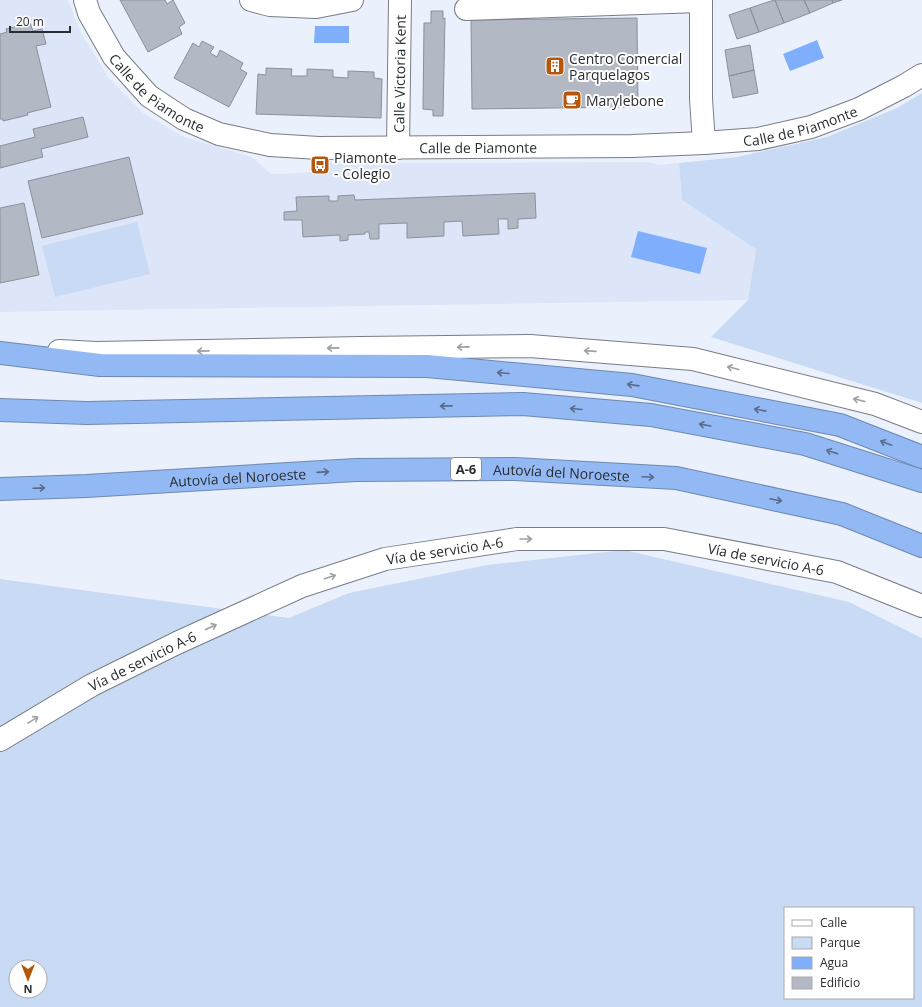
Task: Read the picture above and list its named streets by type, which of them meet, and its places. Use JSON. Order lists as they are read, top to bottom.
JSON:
{
  "streets": {
    "highway": ["A-6", "Autovía del Noroeste"],
    "street": ["Calle Victoria Kent", "Calle de Piamonte", "Vía de servicio A-6"]
  },
  "crossings": [
    ["Calle Victoria Kent", "Calle de Piamonte"]
  ],
  "places": {
    "building": ["Centro Comercial Parquelagos"],
    "cafe": ["Marylebone"],
    "bus stop": ["Piamonte - Colegio"]
  },
  "legend": [
    "Calle",
    "Parque",
    "Agua",
    "Edificio"
  ],
  "scale_bar": "20 m",
  "north": "bottom"
}
